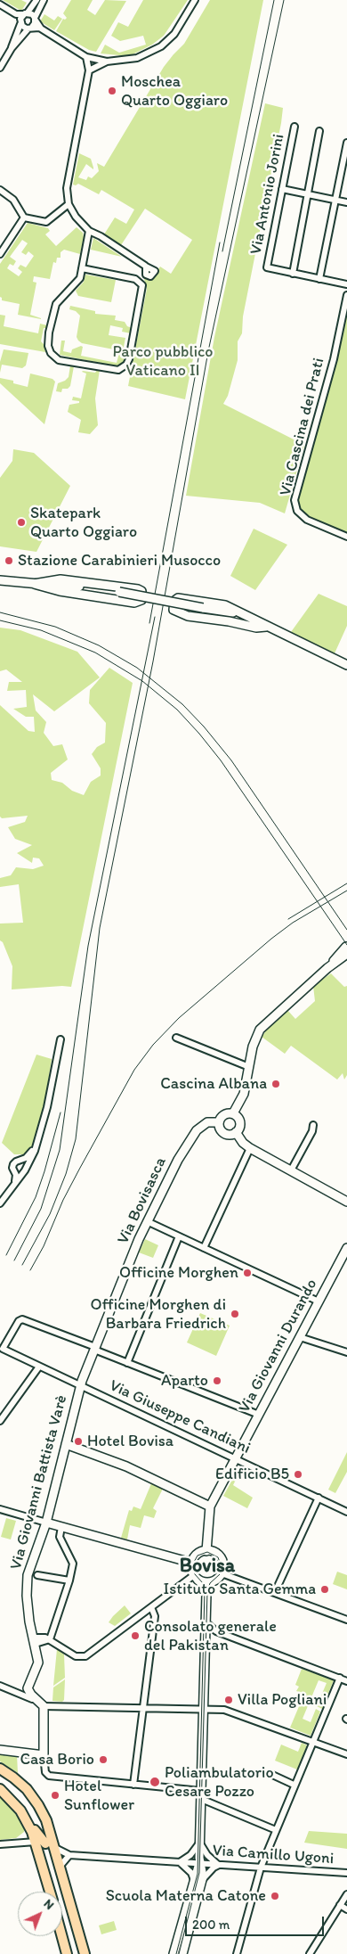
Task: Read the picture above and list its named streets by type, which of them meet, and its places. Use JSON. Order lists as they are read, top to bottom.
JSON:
{
  "streets": {
    "street": [
      "Via Antonio Jorini",
      "Via Cascina dei Prati",
      "Via Bovisasca",
      "Via Giovanni Durando",
      "Via Giuseppe Candiani",
      "Via Giovanni Battista Varè",
      "Via Camillo Ugoni"
    ]
  },
  "crossings": [
    ["Via Bovisasca", "Via Giuseppe Candiani"],
    ["Via Bovisasca", "Via Giovanni Battista Varè"],
    ["Via Giovanni Durando", "Via Giuseppe Candiani"],
    ["Via Giuseppe Candiani", "Via Giovanni Battista Varè"]
  ],
  "districts": ["Bovisa"],
  "parks": ["Parco pubblico Vaticano II"],
  "places": [
    "Moschea Quarto Oggiaro",
    "Skatepark Quarto Oggiaro",
    "Stazione Carabinieri Musocco",
    "Cascina Albana",
    "Officine Morghen",
    "Officine Morghen di Barbara Friedrich",
    "Aparto",
    "Hotel Bovisa",
    "Edificio B5",
    "Istituto Santa Gemma",
    "Consolato generale del Pakistan",
    "Villa Pogliani",
    "Casa Borio",
    "Poliambulatorio Cesare Pozzo",
    "Hotel Sunflower",
    "Scuola Materna Catone"
  ],
  "scale_bar": "200 m",
  "north": "top right"
}
